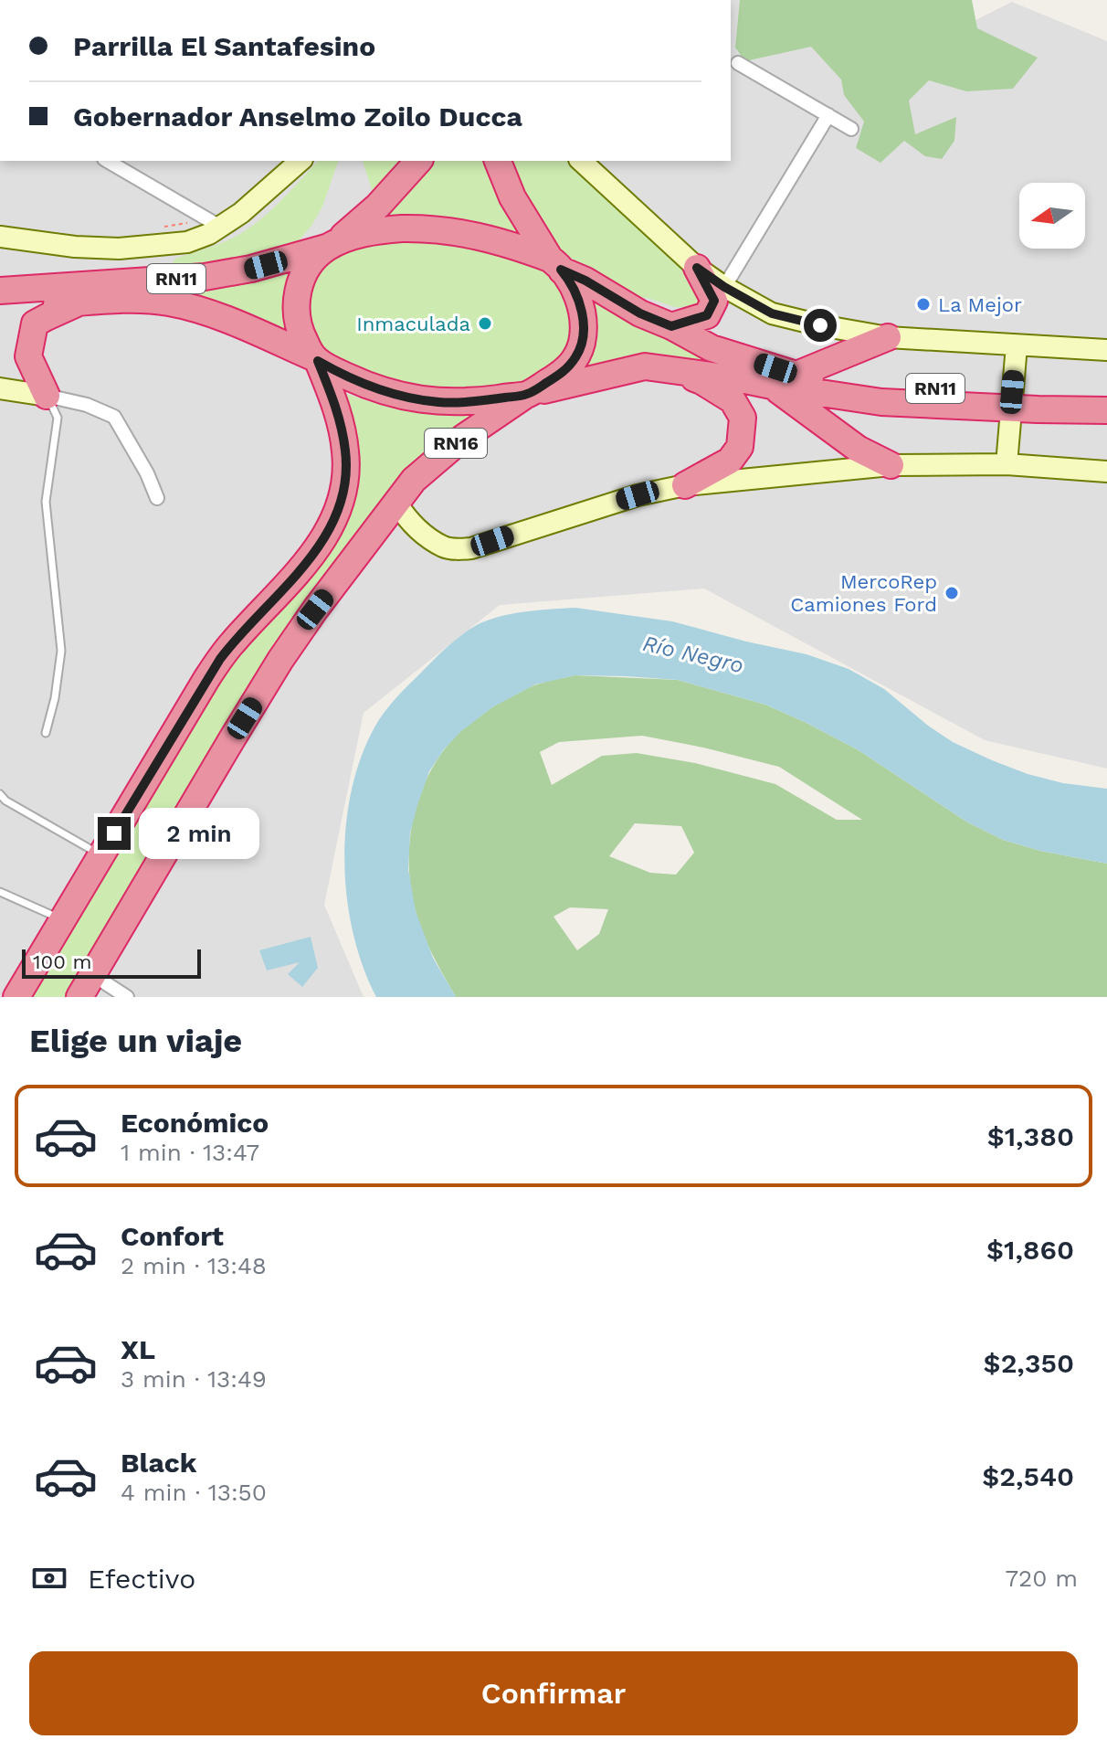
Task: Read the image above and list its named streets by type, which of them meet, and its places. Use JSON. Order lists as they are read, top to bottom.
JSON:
{
  "streets": {
    "highway": ["RN11", "RN16"]
  },
  "crossings": [
    ["RN11", "RN16"]
  ],
  "water": ["Río Negro"],
  "places": ["La Mejor", "Inmaculada", "MercoRep Camiones Ford"],
  "scale_bar": "100 m",
  "north": "left",
  "page": {
    "banner": ["Parrilla El Santafesino", "Gobernador Anselmo Zoilo Ducca"],
    "bubble": "2 min",
    "scale": "100 m",
    "heading": "Elige un viaje",
    "list": [
      {
        "name": "Económico",
        "note": "1 min · 13:47",
        "value": "$1,380"
      },
      {
        "name": "Confort",
        "note": "2 min · 13:48",
        "value": "$1,860"
      },
      {
        "name": "XL",
        "note": "3 min · 13:49",
        "value": "$2,350"
      },
      {
        "name": "Black",
        "note": "4 min · 13:50",
        "value": "$2,540"
      }
    ],
    "pay": ["Efectivo", "720 m"],
    "buttons": "Confirmar"
  }
}
